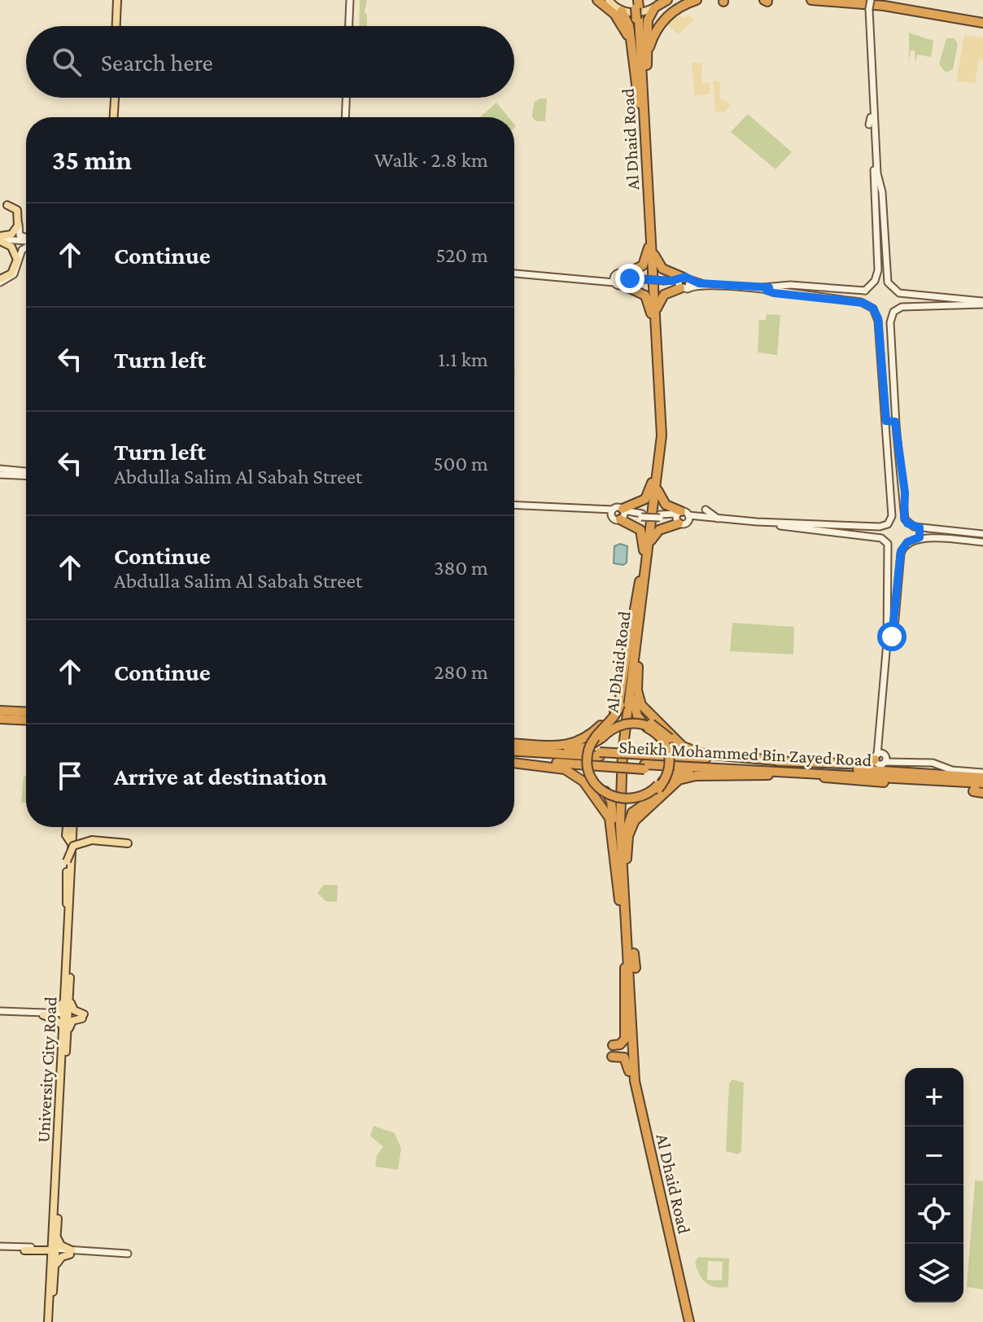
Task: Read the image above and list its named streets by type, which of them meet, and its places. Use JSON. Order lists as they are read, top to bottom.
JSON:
{
  "streets": {
    "highway": ["Al Dhaid Road", "Sheikh Mohammed Bin Zayed Road"],
    "main road": ["University City Road"]
  },
  "page": {
    "search": "Search here",
    "heading": ["35 min", "Walk · 2.8 km"],
    "list": [
      ["Continue", "520 m"],
      ["Turn left", "1.1 km"],
      ["Turn left", "Abdulla Salim Al Sabah Street", "500 m"],
      ["Continue", "Abdulla Salim Al Sabah Street", "380 m"],
      ["Continue", "280 m"],
      "Arrive at destination"
    ],
    "map_buttons": ["+", "−"]
  }
}
